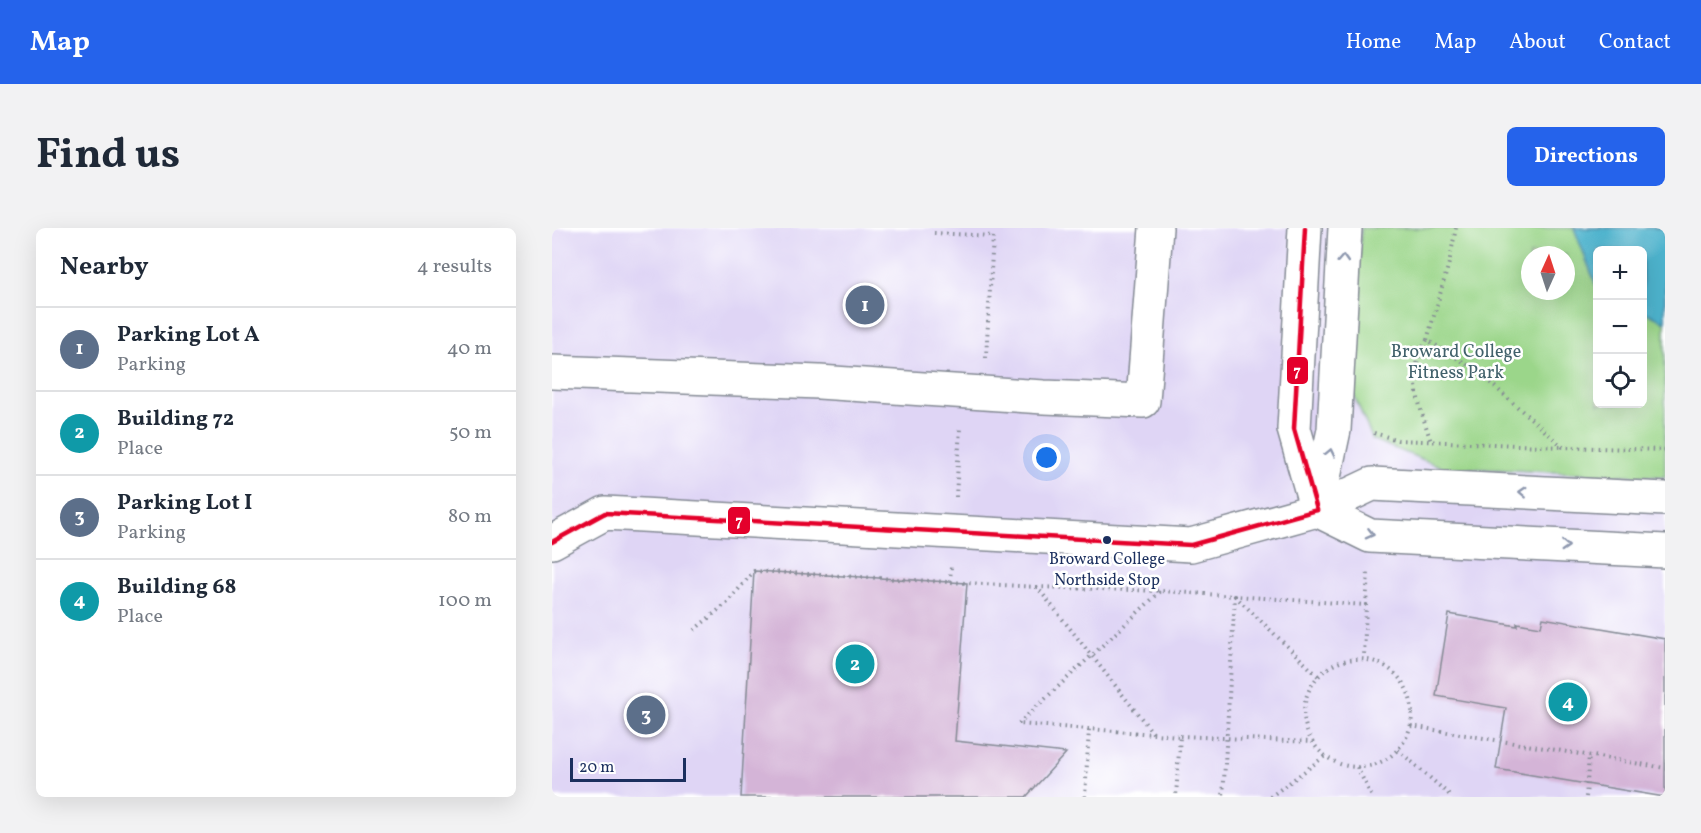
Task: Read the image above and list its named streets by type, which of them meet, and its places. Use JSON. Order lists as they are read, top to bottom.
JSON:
{
  "parks": ["Broward College Fitness Park"],
  "places": ["Broward College Northside Stop"],
  "lines": ["transit line 7"],
  "scale_bar": "20 m",
  "north": "top",
  "page": {
    "header": "Map",
    "nav": [
      "Home",
      "Map",
      "About",
      "Contact"
    ],
    "title": "Find us",
    "buttons": "Directions",
    "heading": ["Nearby", "4 results"],
    "map_buttons": ["+", "−"],
    "pins": [
      "1",
      "2",
      "4",
      "3"
    ],
    "list": [
      {
        "mark": "1",
        "name": "Parking Lot A",
        "note": "Parking",
        "value": "40 m"
      },
      {
        "mark": "2",
        "name": "Building 72",
        "note": "Place",
        "value": "50 m"
      },
      {
        "mark": "3",
        "name": "Parking Lot I",
        "note": "Parking",
        "value": "80 m"
      },
      {
        "mark": "4",
        "name": "Building 68",
        "note": "Place",
        "value": "100 m"
      }
    ],
    "scale": "20 m"
  }
}
